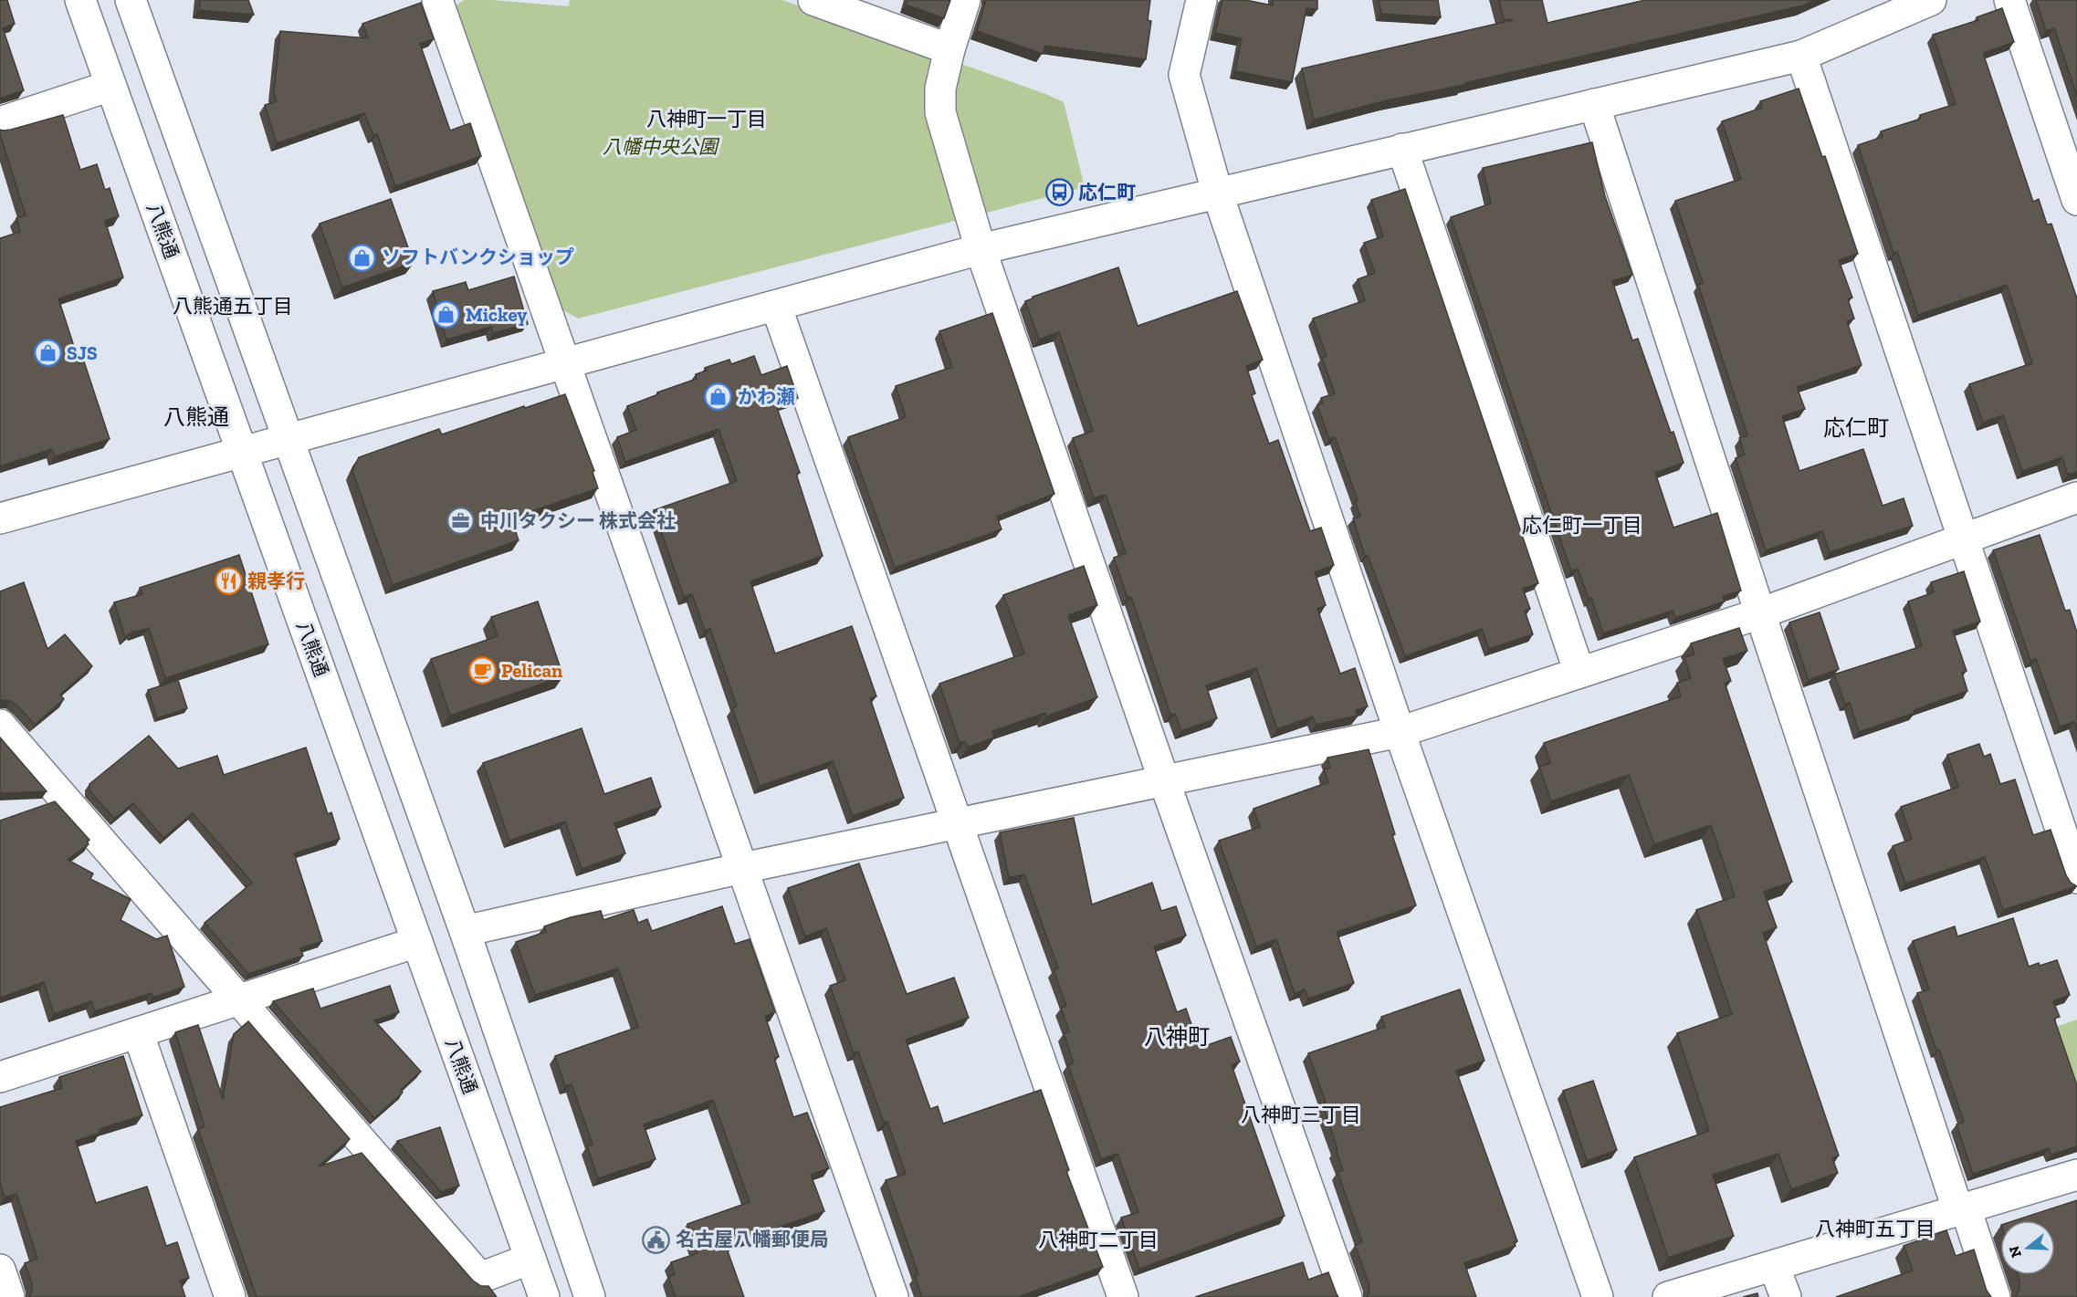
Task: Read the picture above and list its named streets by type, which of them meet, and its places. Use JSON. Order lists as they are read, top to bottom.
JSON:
{
  "streets": {
    "street": ["八熊通"]
  },
  "districts": [
    "八神町一丁目",
    "八熊通五丁目",
    "八熊通",
    "応仁町",
    "応仁町一丁目",
    "八神町",
    "八神町三丁目",
    "八神町五丁目",
    "八神町二丁目"
  ],
  "parks": ["八幡中央公園"],
  "places": {
    "bus stop": ["応仁町"],
    "shop": [
      "ソフトバンクショップ",
      "Mickey",
      "SJS",
      "かわ瀬"
    ],
    "office": ["中川タクシー 株式会社"],
    "restaurant": ["親孝行"],
    "cafe": ["Pelican"],
    "public building": ["名古屋八幡郵便局"]
  },
  "north": "left"
}
